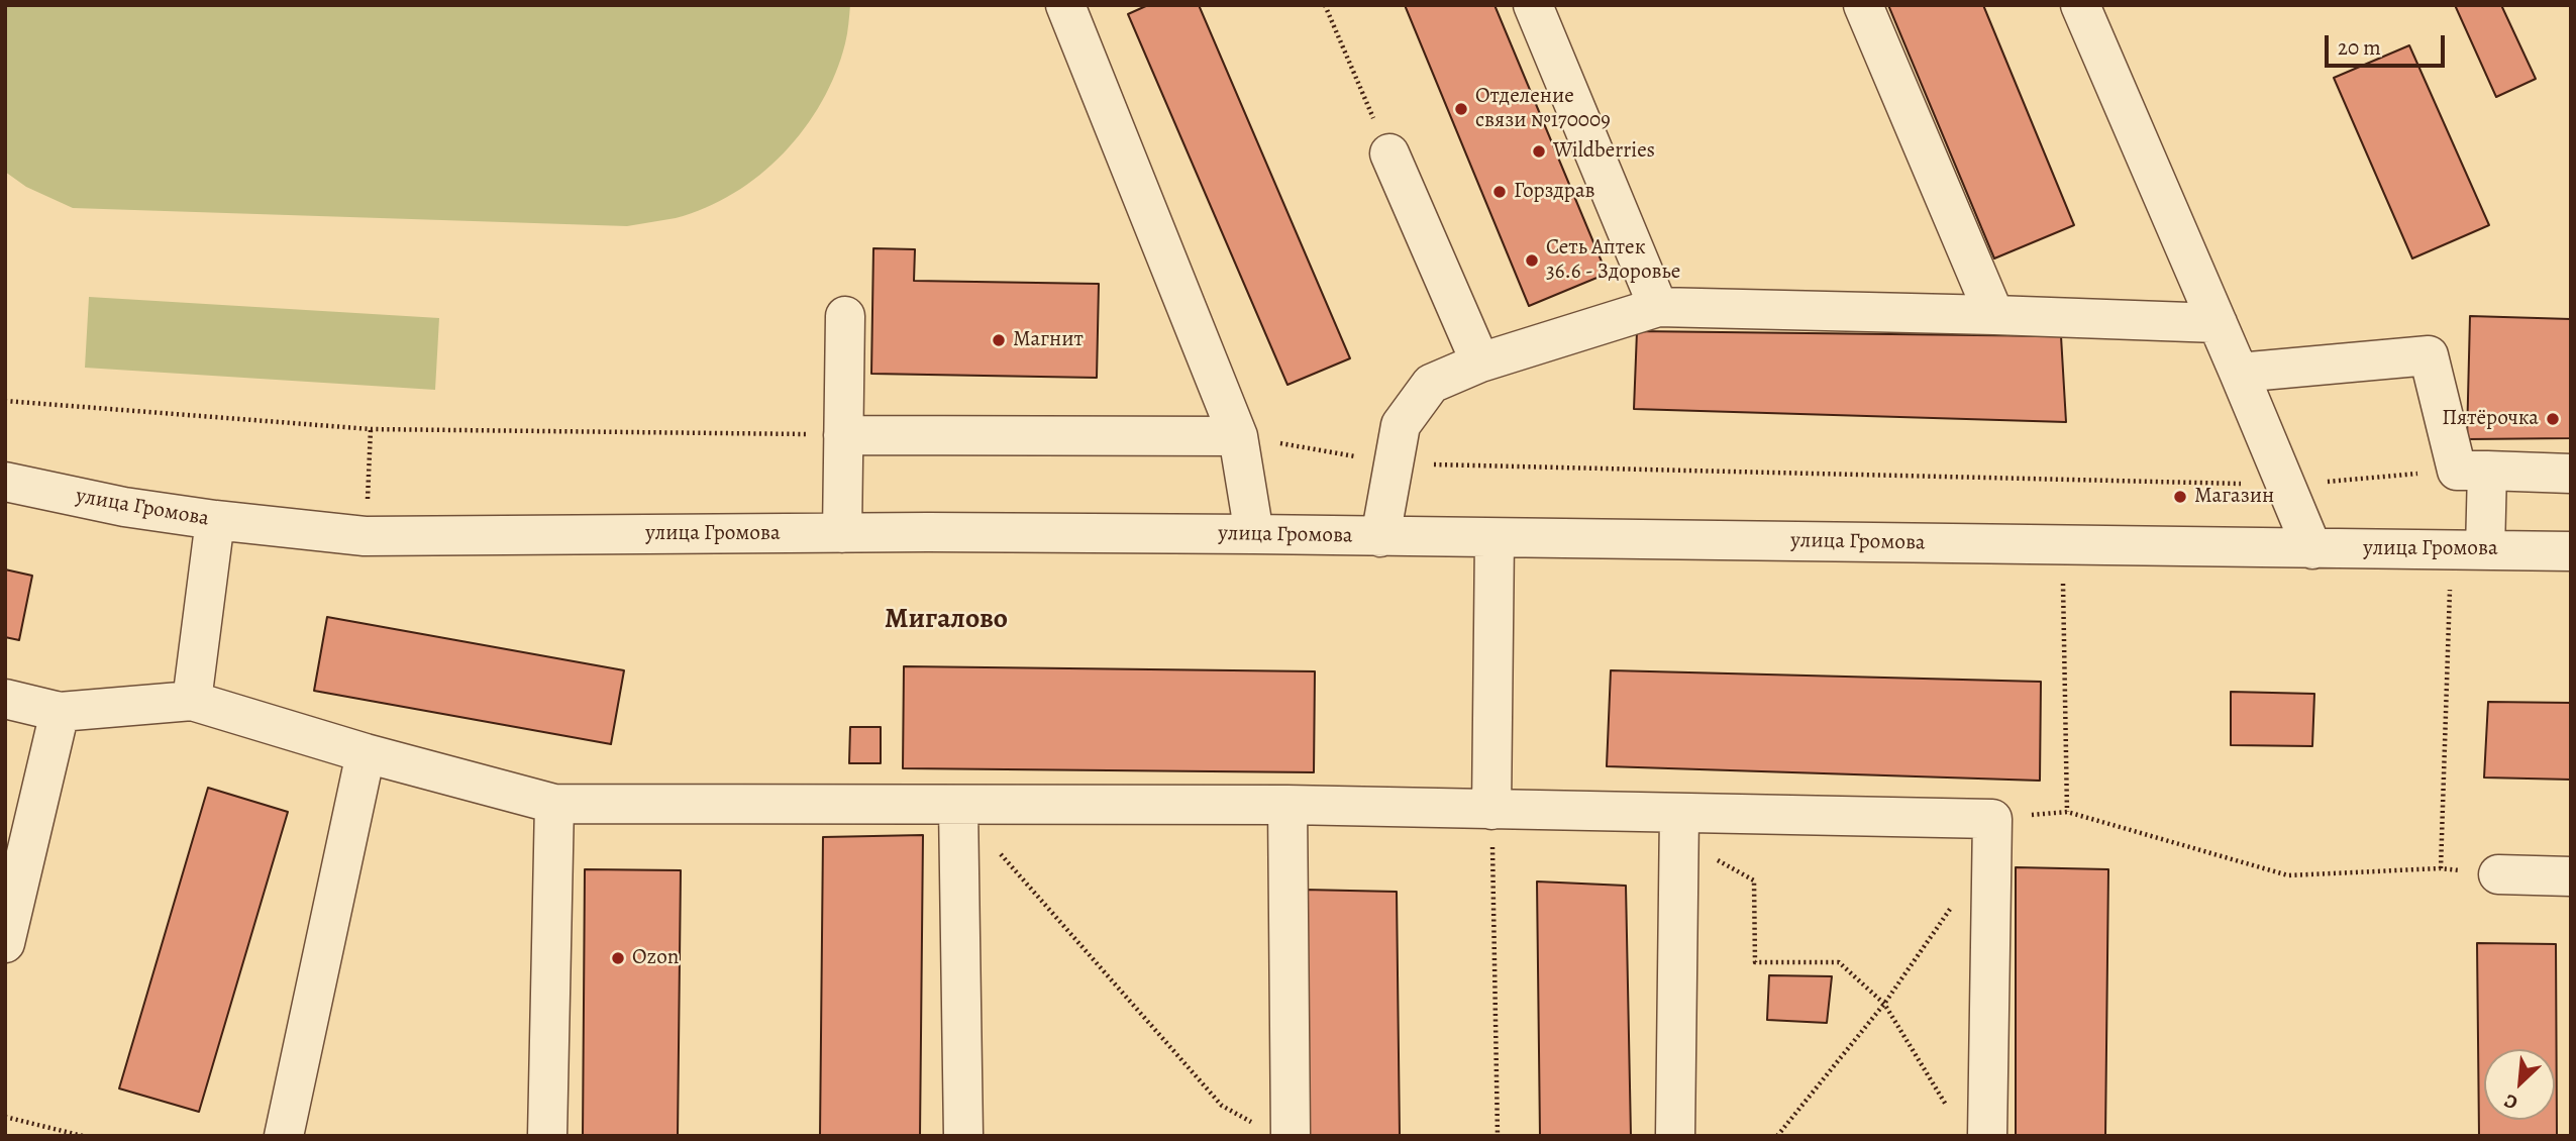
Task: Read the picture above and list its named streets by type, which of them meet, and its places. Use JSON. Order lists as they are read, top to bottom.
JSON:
{
  "streets": {
    "street": ["улица Громова"]
  },
  "districts": ["Мигалово"],
  "places": [
    "Отделение связи №170009",
    "Wildberries",
    "Горздрав",
    "Сеть Аптек 36.6 - Здоровье",
    "Магнит",
    "Пятёрочка",
    "Магазин",
    "Ozon"
  ],
  "scale_bar": "20 m",
  "north": "bottom left"
}
